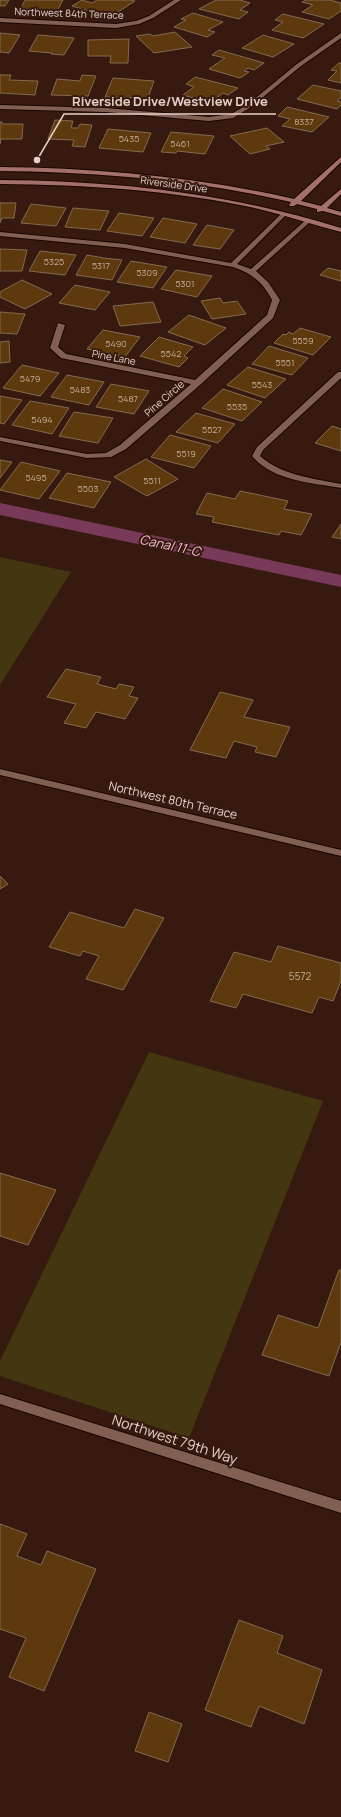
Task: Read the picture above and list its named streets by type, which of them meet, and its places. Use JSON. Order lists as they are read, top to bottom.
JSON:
{
  "streets": {
    "street": [
      "Northwest 84th Terrace",
      "Riverside Drive",
      "Pine Lane",
      "Pine Circle",
      "Northwest 80th Terrace",
      "Northwest 79th Way"
    ]
  },
  "crossings": [
    ["Pine Lane", "Pine Circle"]
  ],
  "water": ["Canal 11-C"],
  "places": ["Riverside Drive/Westview Drive"],
  "house_numbers": [
    "8337",
    "5435",
    "5461",
    "5325",
    "5317",
    "5309",
    "5301",
    "5559",
    "5490",
    "5542",
    "5551",
    "5479",
    "5543",
    "5483",
    "5487",
    "5535",
    "5494",
    "5527",
    "5519",
    "5495",
    "5511",
    "5503",
    "5572"
  ]
}
